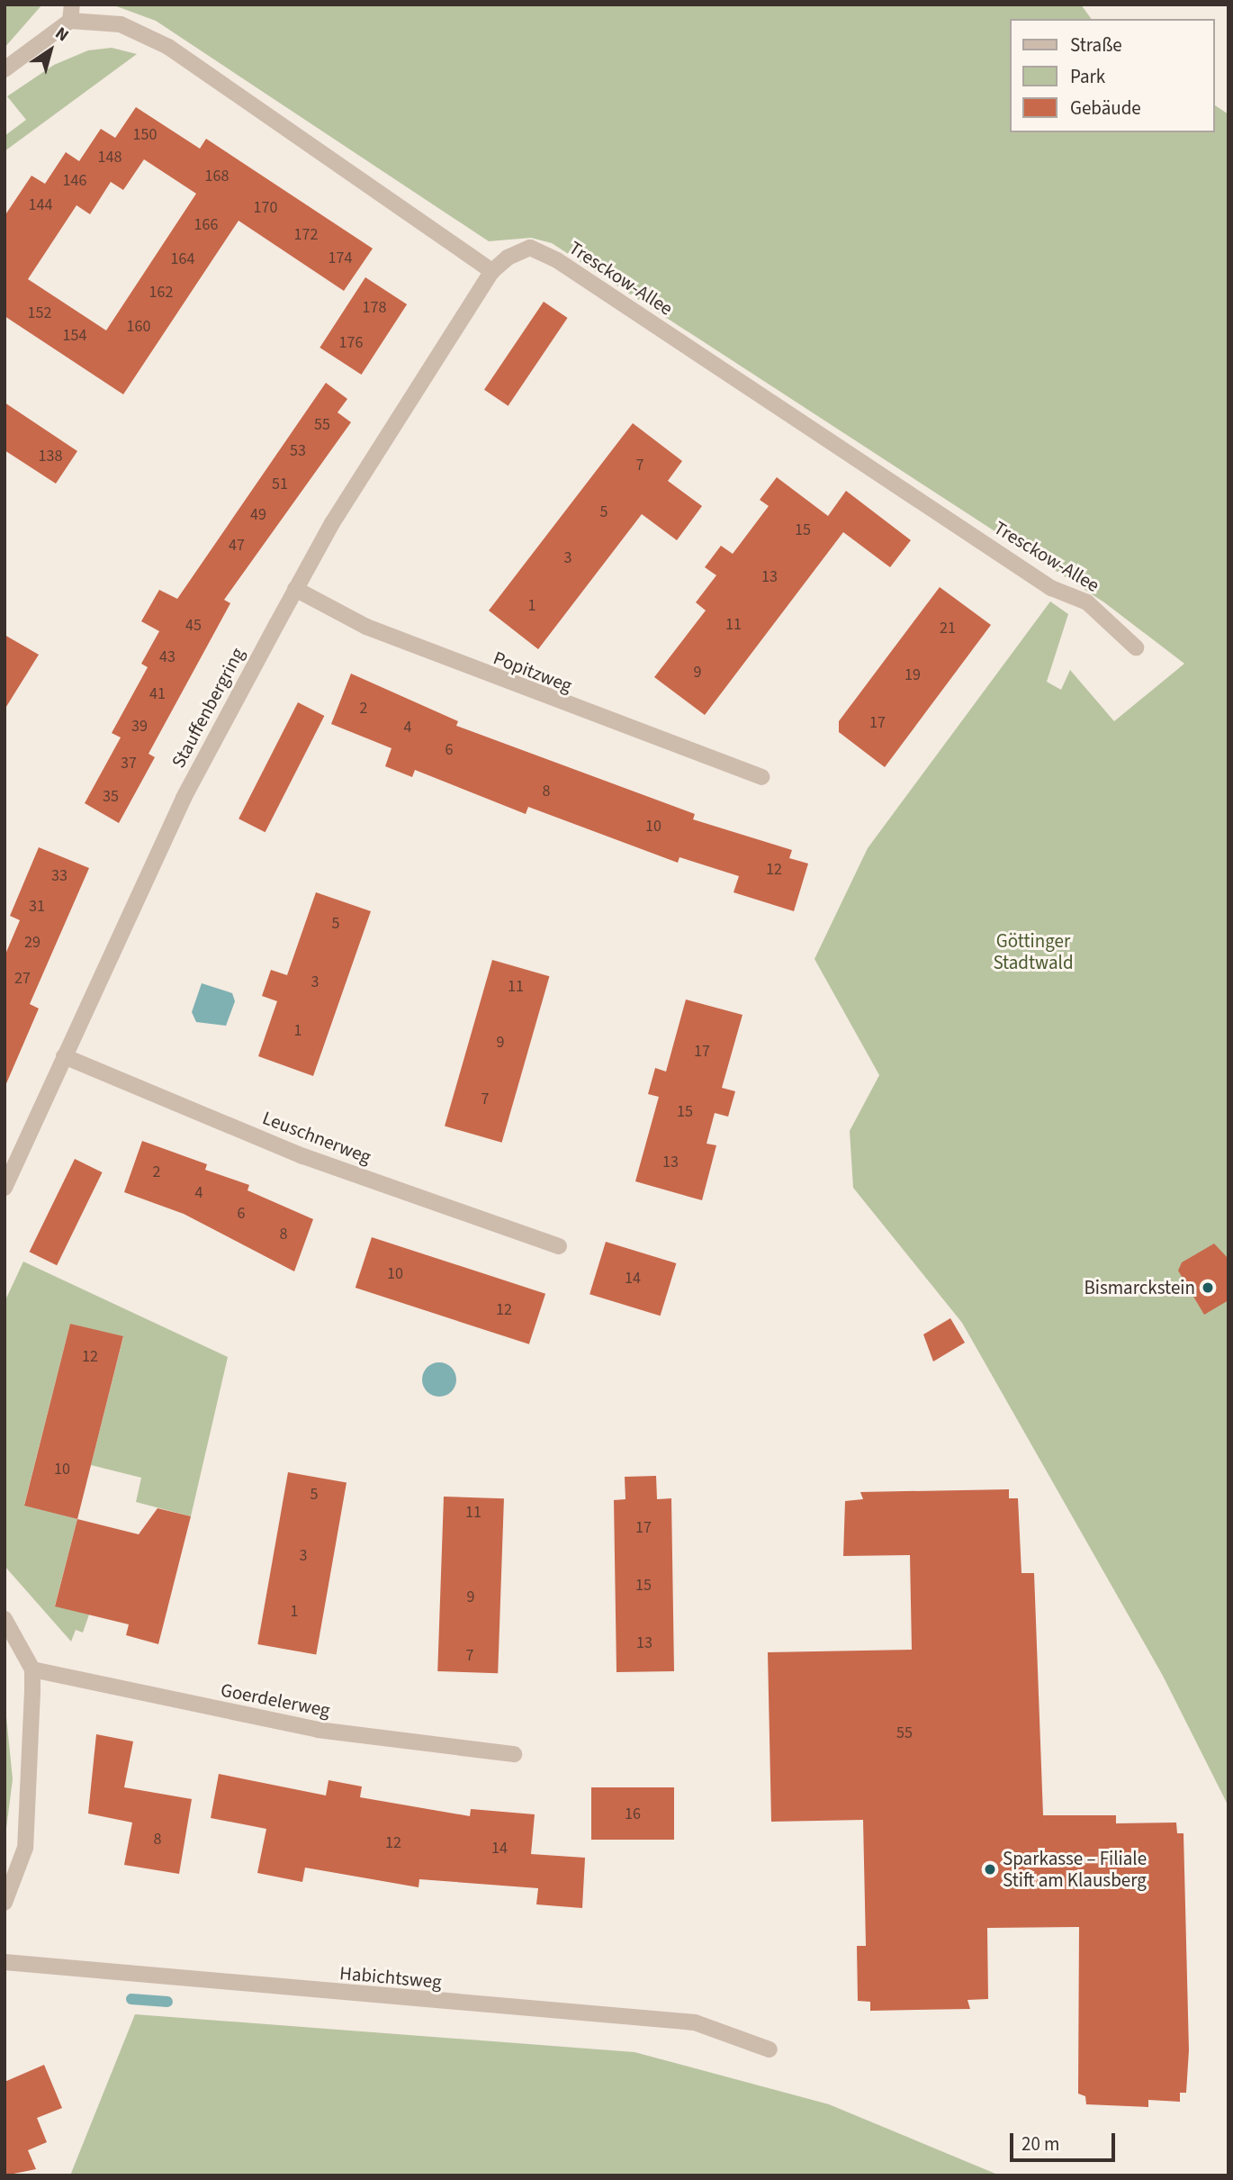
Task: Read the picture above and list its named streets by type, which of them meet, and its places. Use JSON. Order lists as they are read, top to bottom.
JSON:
{
  "streets": {
    "street": [
      "Tresckow-Allee",
      "Popitzweg",
      "Stauffenbergring",
      "Leuschnerweg",
      "Goerdelerweg",
      "Habichtsweg"
    ]
  },
  "crossings": [
    ["Tresckow-Allee", "Stauffenbergring"],
    ["Popitzweg", "Stauffenbergring"],
    ["Stauffenbergring", "Leuschnerweg"]
  ],
  "parks": ["Göttinger Stadtwald"],
  "places": ["Bismarckstein", "Sparkasse – Filiale Stift am Klausberg"],
  "house_numbers": [
    "150",
    "148",
    "168",
    "146",
    "144",
    "170",
    "166",
    "172",
    "174",
    "164",
    "162",
    "178",
    "152",
    "160",
    "154",
    "176",
    "55",
    "53",
    "138",
    "7",
    "51",
    "5",
    "49",
    "15",
    "47",
    "3",
    "13",
    "1",
    "11",
    "45",
    "21",
    "43",
    "9",
    "19",
    "41",
    "2",
    "17",
    "39",
    "4",
    "6",
    "37",
    "8",
    "35",
    "10",
    "12",
    "33",
    "31",
    "5",
    "29",
    "27",
    "3",
    "11",
    "1",
    "9",
    "17",
    "7",
    "15",
    "13",
    "2",
    "4",
    "6",
    "8",
    "10",
    "14",
    "12",
    "12",
    "10",
    "5",
    "11",
    "17",
    "3",
    "15",
    "9",
    "1",
    "13",
    "7",
    "55",
    "16",
    "8",
    "12",
    "14"
  ],
  "legend": ["Straße", "Park", "Gebäude"],
  "scale_bar": "20 m",
  "north": "top right"
}
